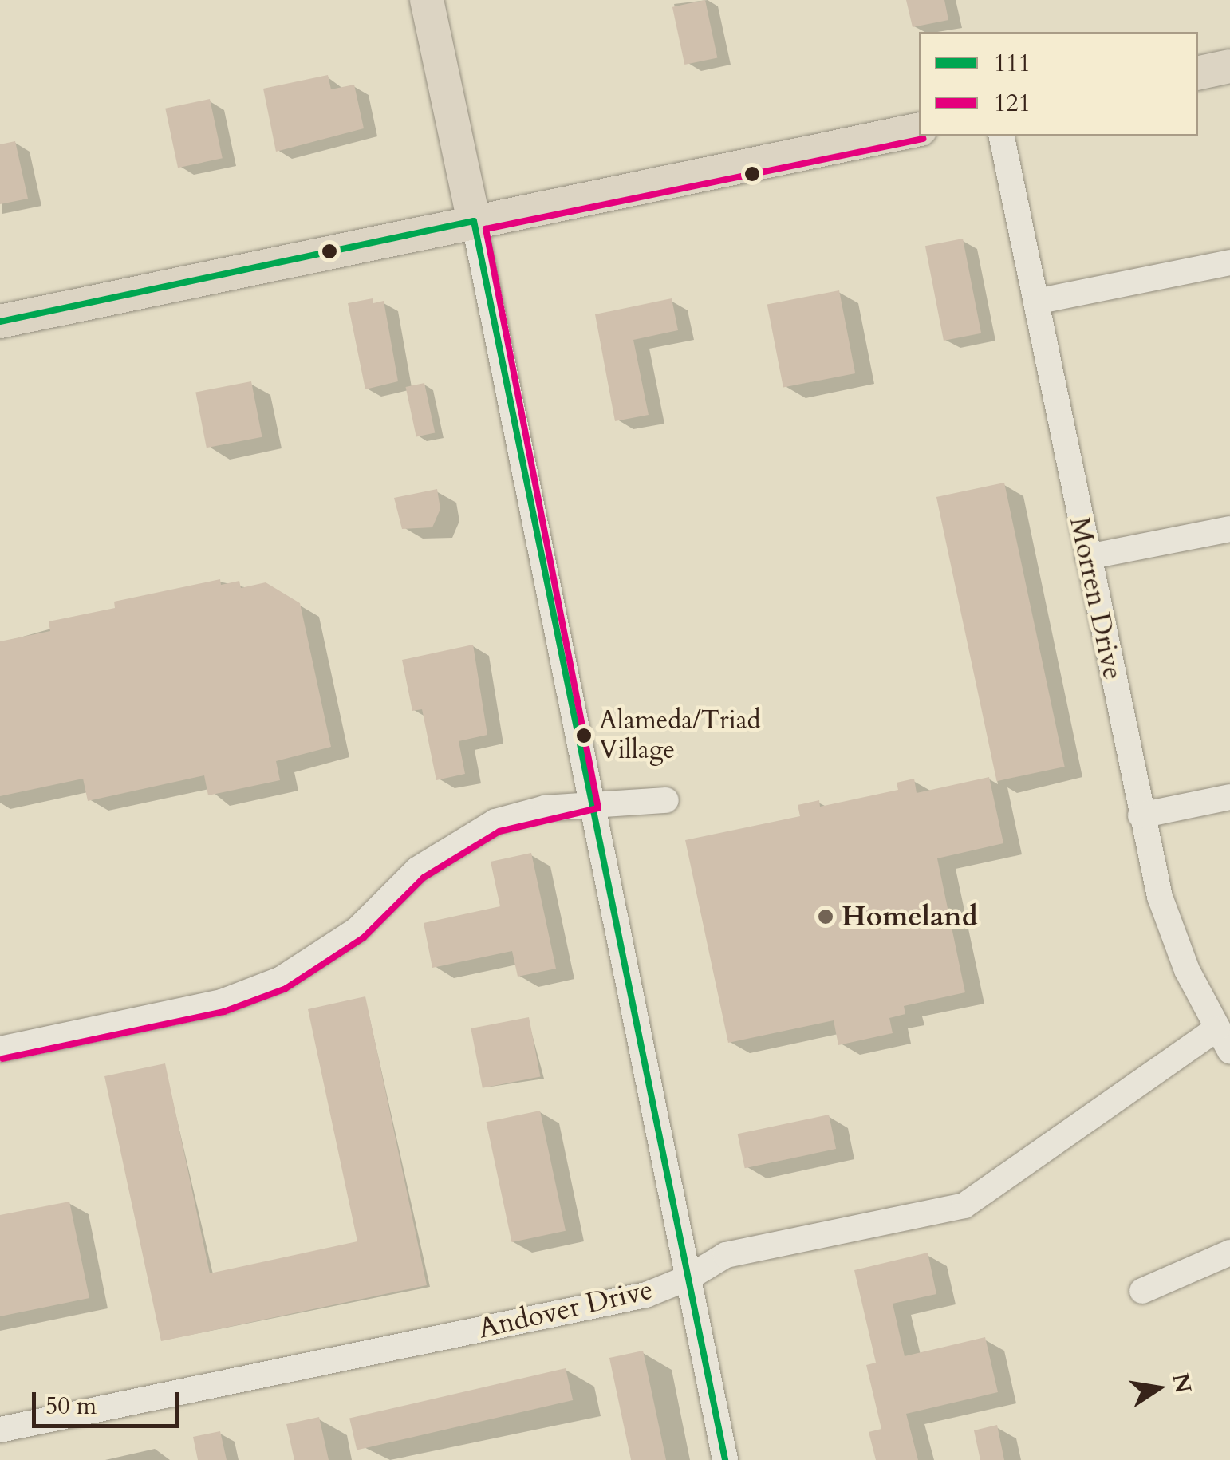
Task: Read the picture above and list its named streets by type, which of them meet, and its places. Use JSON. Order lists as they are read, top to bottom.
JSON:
{
  "streets": {
    "street": ["Morren Drive", "Andover Drive"]
  },
  "crossings": [
    ["Morren Drive", "Andover Drive"]
  ],
  "places": ["Alameda/Triad Village", "Homeland"],
  "lines": ["transit line 121", "transit line 111"],
  "legend": ["111", "121"],
  "scale_bar": "50 m",
  "north": "right"
}
